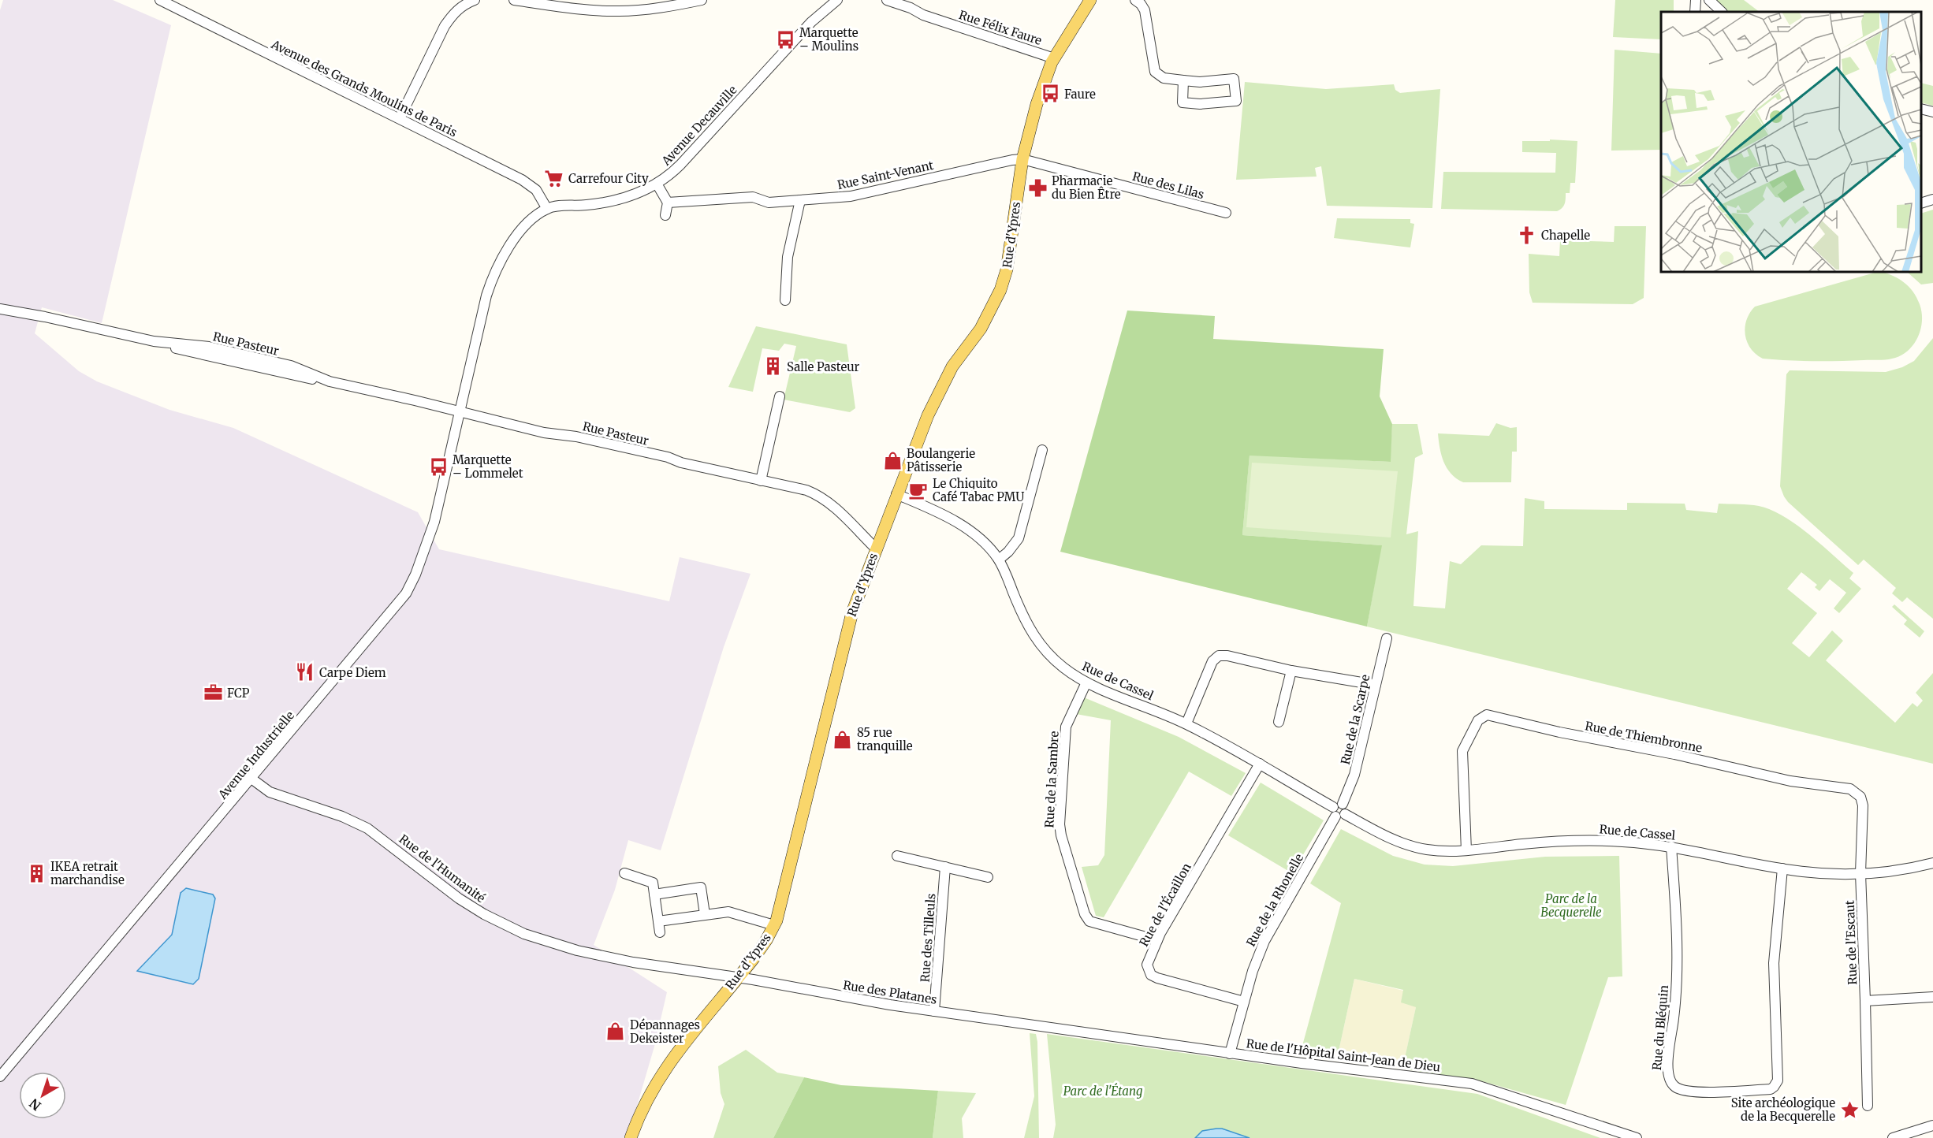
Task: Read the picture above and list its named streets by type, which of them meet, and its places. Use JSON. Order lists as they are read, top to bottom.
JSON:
{
  "streets": {
    "main road": ["Rue d'Ypres"],
    "street": [
      "Rue Félix Faure",
      "Avenue des Grands Moulins de Paris",
      "Avenue Decauville",
      "Rue Saint-Venant",
      "Rue des Lilas",
      "Rue Pasteur",
      "Rue de Cassel",
      "Rue de la Scarpe",
      "Rue de Thiembronne",
      "Avenue Industrielle",
      "Rue de la Sambre",
      "Rue de l'Humanité",
      "Rue de la Rhonelle",
      "Rue de l'Écaillon",
      "Rue des Tilleuls",
      "Rue de l'Escaut",
      "Rue des Platanes",
      "Rue du Bléquin",
      "Rue de l'Hôpital Saint-Jean de Dieu"
    ]
  },
  "crossings": [
    ["Rue Félix Faure", "Rue d'Ypres"],
    ["Avenue des Grands Moulins de Paris", "Avenue Decauville"],
    ["Rue Saint-Venant", "Rue des Lilas"],
    ["Rue Saint-Venant", "Rue d'Ypres"],
    ["Rue des Lilas", "Rue d'Ypres"],
    ["Rue d'Ypres", "Rue Pasteur"],
    ["Rue d'Ypres", "Rue de Cassel"],
    ["Rue d'Ypres", "Rue de l'Humanité"],
    ["Rue d'Ypres", "Rue des Platanes"],
    ["Rue Pasteur", "Avenue Industrielle"],
    ["Rue de Cassel", "Rue de la Scarpe"],
    ["Rue de Cassel", "Rue de Thiembronne"],
    ["Rue de Cassel", "Rue de la Sambre"],
    ["Rue de Cassel", "Rue de la Rhonelle"],
    ["Rue de Cassel", "Rue de l'Écaillon"],
    ["Rue de Cassel", "Rue de l'Escaut"],
    ["Rue de Cassel", "Rue du Bléquin"],
    ["Rue de la Scarpe", "Rue de la Rhonelle"],
    ["Rue de Thiembronne", "Rue de l'Escaut"],
    ["Avenue Industrielle", "Rue de l'Humanité"],
    ["Rue de la Sambre", "Rue de l'Écaillon"],
    ["Rue de l'Humanité", "Rue des Platanes"],
    ["Rue de la Rhonelle", "Rue de l'Écaillon"],
    ["Rue de la Rhonelle", "Rue de l'Hôpital Saint-Jean de Dieu"],
    ["Rue des Tilleuls", "Rue des Platanes"],
    ["Rue des Platanes", "Rue de l'Hôpital Saint-Jean de Dieu"]
  ],
  "parks": ["Parc de la Becquerelle", "Parc de l'Étang"],
  "places": {
    "bus stop": ["Marquette – Moulins", "Faure", "Marquette – Lommelet"],
    "supermarket": ["Carrefour City"],
    "pharmacy": ["Pharmacie du Bien Être"],
    "church": ["Chapelle"],
    "building": ["Salle Pasteur", "IKEA retrait marchandise"],
    "shop": ["Boulangerie Pâtisserie", "85 rue tranquille", "Dépannages Dekeister"],
    "cafe": ["Le Chiquito Café Tabac PMU"],
    "restaurant": ["Carpe Diem"],
    "office": ["FCP"],
    "place": ["Site archéologique de la Becquerelle"]
  },
  "north": "bottom left"
}
